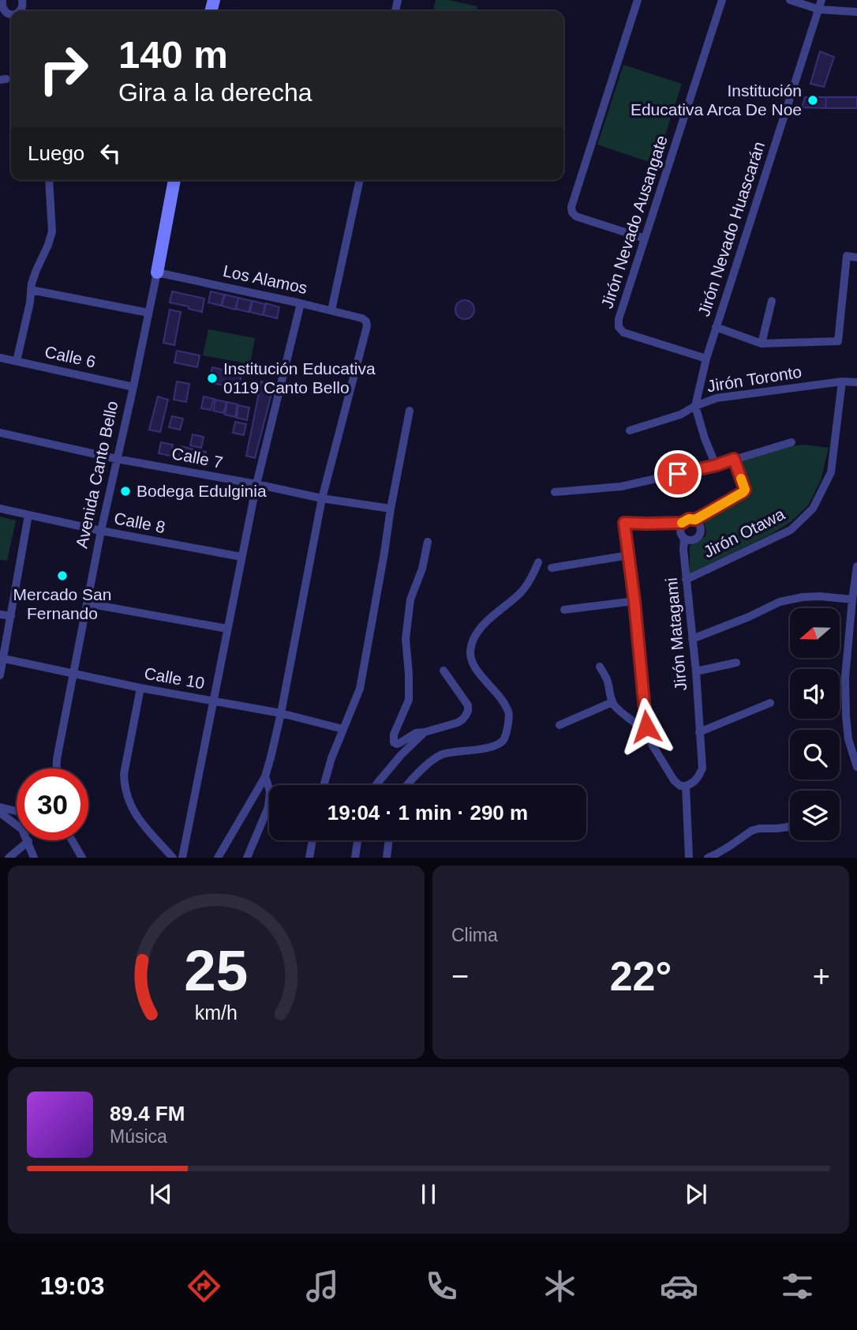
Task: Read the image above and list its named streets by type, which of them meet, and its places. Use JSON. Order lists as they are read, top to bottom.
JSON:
{
  "streets": {
    "street": [
      "Jirón Nevado Ausangate",
      "Jirón Nevado Huascarán",
      "Los Alamos",
      "Calle 6",
      "Jirón Toronto",
      "Calle 7",
      "Avenida Canto Bello",
      "Calle 8",
      "Jirón Otawa",
      "Jirón Matagami",
      "Calle 10"
    ]
  },
  "crossings": [
    ["Jirón Nevado Ausangate", "Jirón Nevado Huascarán"],
    ["Jirón Nevado Huascarán", "Jirón Toronto"],
    ["Los Alamos", "Calle 7"],
    ["Los Alamos", "Avenida Canto Bello"],
    ["Calle 6", "Avenida Canto Bello"],
    ["Jirón Toronto", "Jirón Otawa"],
    ["Calle 7", "Avenida Canto Bello"],
    ["Avenida Canto Bello", "Calle 8"],
    ["Avenida Canto Bello", "Calle 10"],
    ["Jirón Otawa", "Jirón Matagami"]
  ],
  "places": [
    "Institución Educativa Arca De Noe",
    "Institución Educativa 0119 Canto Bello",
    "Bodega Edulginia",
    "Mercado San Fernando"
  ],
  "north": "left",
  "page": {
    "turn": ["140 m", "Gira a la derecha"],
    "then": "Luego",
    "limit": "30",
    "trip": "19:04 · 1 min · 290 m",
    "tile": "Clima",
    "heat": ["−", "22°", "+"],
    "song": ["89.4 FM", "Música"],
    "tabs": "19:03",
    "gauge": ["25", "km/h"]
  }
}
